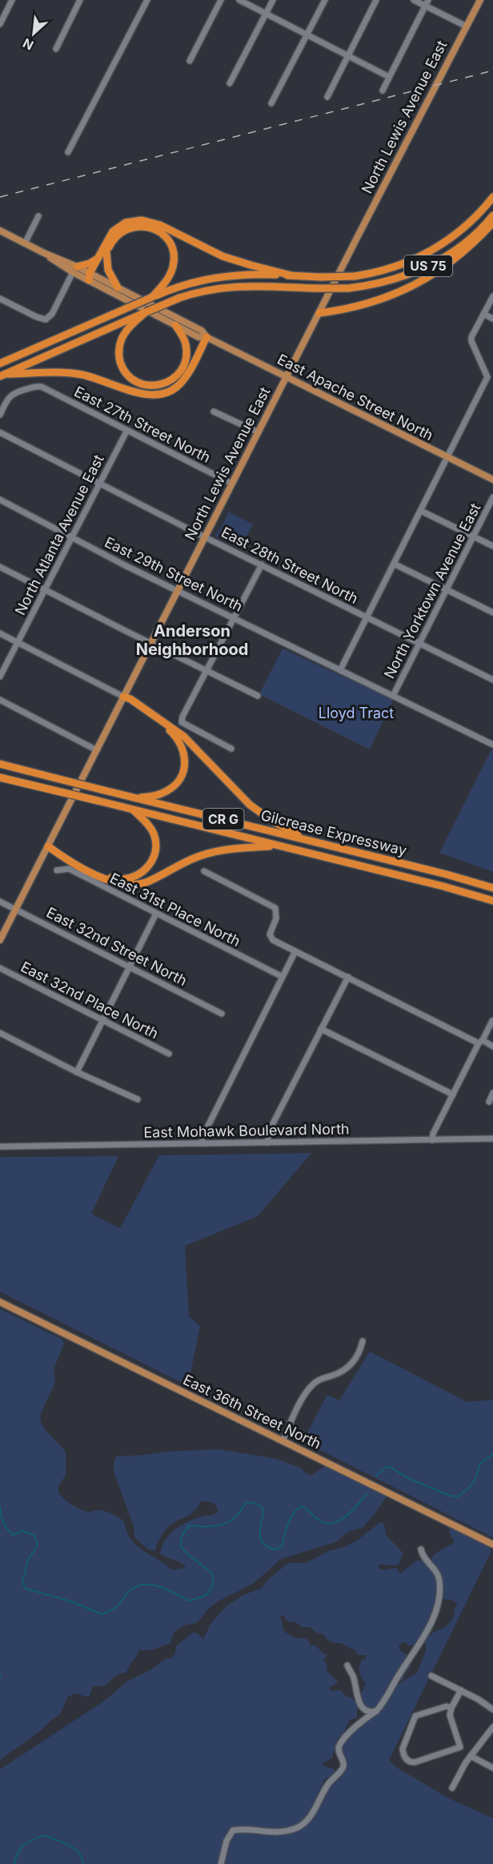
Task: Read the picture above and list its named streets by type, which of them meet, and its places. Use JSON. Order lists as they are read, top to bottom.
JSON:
{
  "streets": {
    "highway": ["US 75", "CR G", "Gilcrease Expressway"],
    "main road": ["North Lewis Avenue East", "East Apache Street North", "East 36th Street North"],
    "street": [
      "East 27th Street North",
      "North Atlanta Avenue East",
      "East 28th Street North",
      "East 29th Street North",
      "North Yorktown Avenue East",
      "East 31st Place North",
      "East 32nd Street North",
      "East 32nd Place North",
      "East Mohawk Boulevard North"
    ]
  },
  "crossings": [
    ["North Lewis Avenue East", "East Apache Street North"],
    ["North Lewis Avenue East", "East 27th Street North"],
    ["North Lewis Avenue East", "East 28th Street North"],
    ["North Lewis Avenue East", "East 29th Street North"],
    ["North Lewis Avenue East", "East 32nd Street North"],
    ["East 27th Street North", "North Atlanta Avenue East"],
    ["North Atlanta Avenue East", "East 28th Street North"],
    ["North Atlanta Avenue East", "East 29th Street North"],
    ["East 28th Street North", "North Yorktown Avenue East"],
    ["East 29th Street North", "North Yorktown Avenue East"]
  ],
  "districts": ["Anderson Neighborhood"],
  "parks": ["Lloyd Tract"],
  "north": "bottom left"
}
